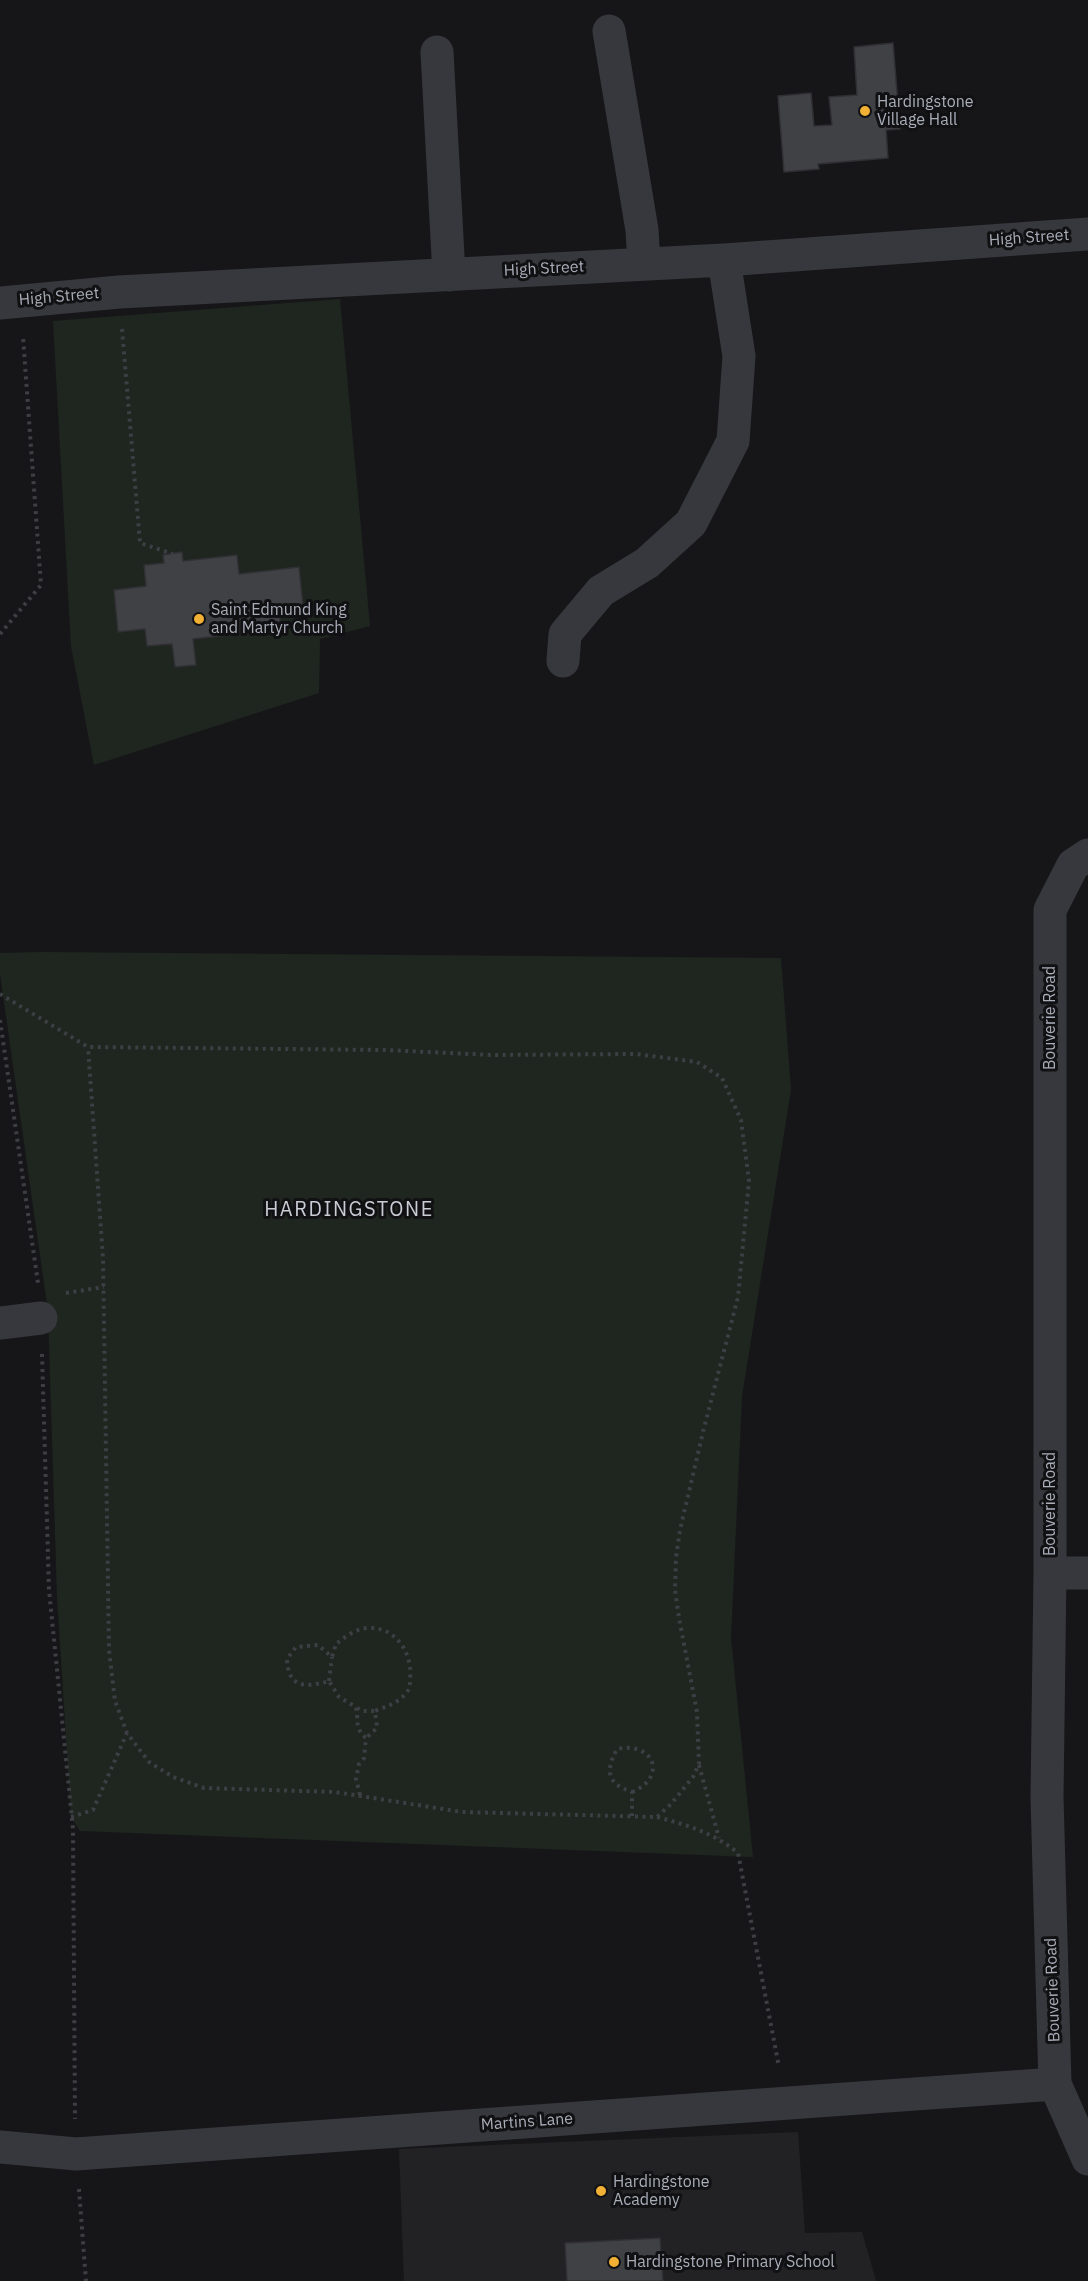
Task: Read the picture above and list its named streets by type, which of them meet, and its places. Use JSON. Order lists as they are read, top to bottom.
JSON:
{
  "streets": {
    "street": ["High Street", "Bouverie Road", "Martins Lane"]
  },
  "crossings": [
    ["Bouverie Road", "Martins Lane"]
  ],
  "districts": ["HARDINGSTONE"],
  "places": [
    "Hardingstone Village Hall",
    "Saint Edmund King and Martyr Church",
    "Hardingstone Academy",
    "Hardingstone Primary School"
  ]
}
